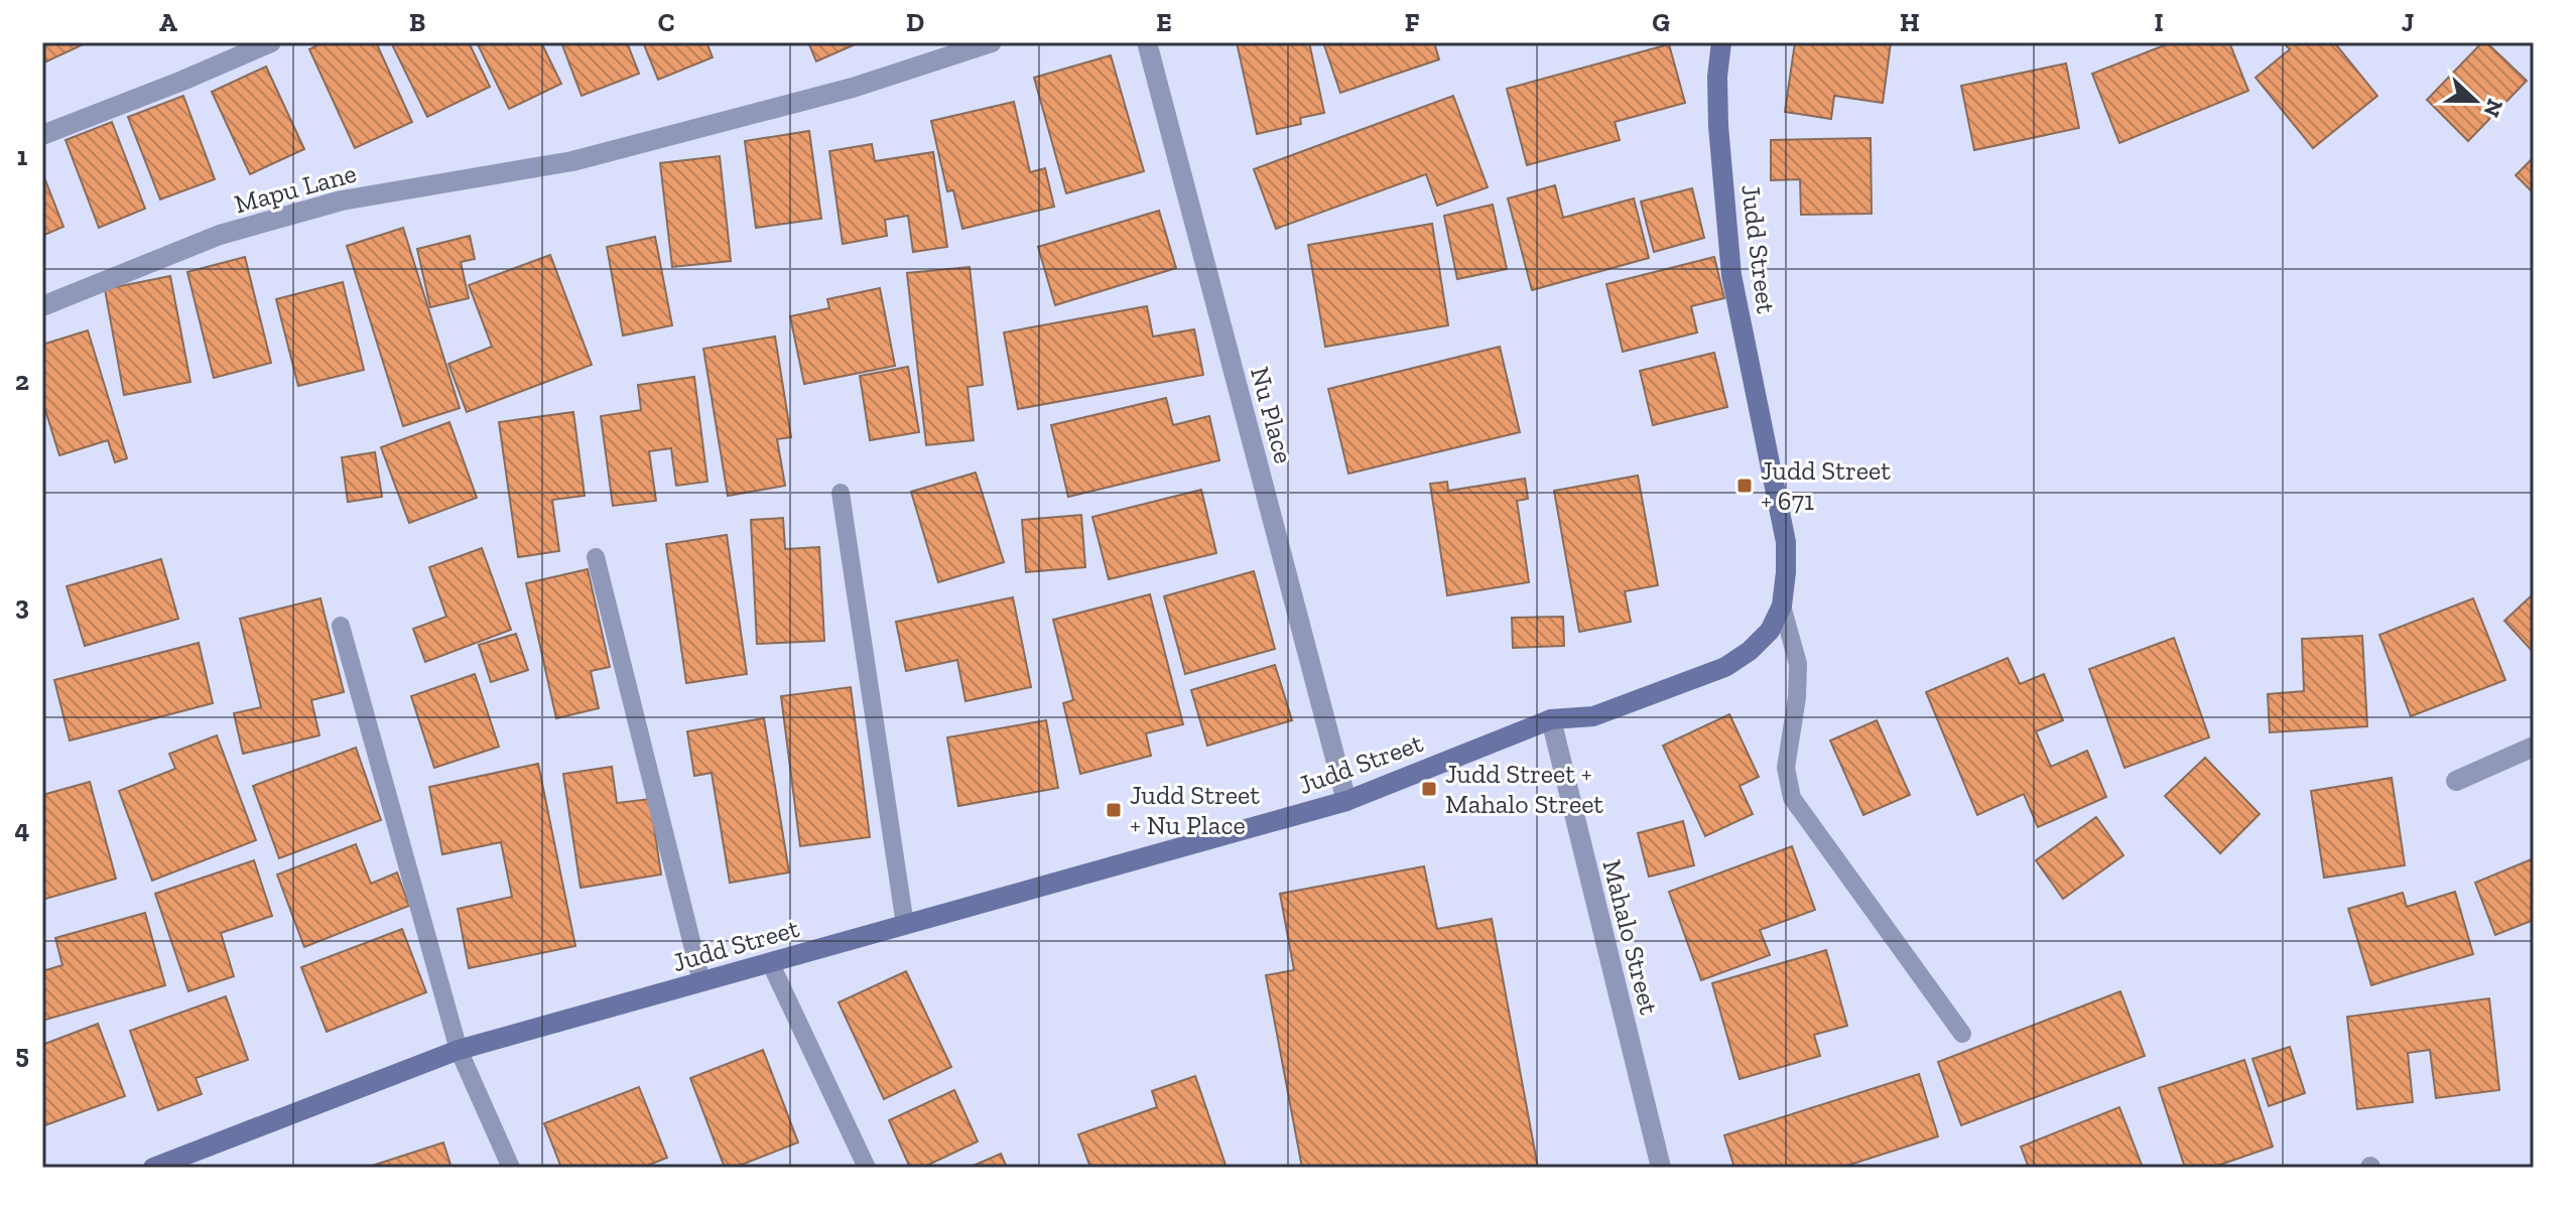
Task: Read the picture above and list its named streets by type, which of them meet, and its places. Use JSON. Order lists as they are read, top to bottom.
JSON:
{
  "streets": {
    "street": [
      "Mapu Lane",
      "Judd Street",
      "Nu Place",
      "Mahalo Street"
    ]
  },
  "crossings": [
    ["Judd Street", "Nu Place"],
    ["Judd Street", "Mahalo Street"]
  ],
  "places": {
    "transit": ["Judd Street + 671", "Judd Street + Mahalo Street", "Judd Street + Nu Place"]
  },
  "north": "right",
  "grid": {
    "columns": [
      "A",
      "B",
      "C",
      "D",
      "E",
      "F",
      "G",
      "H",
      "I",
      "J"
    ],
    "rows": [
      "1",
      "2",
      "3",
      "4",
      "5"
    ]
  }
}
